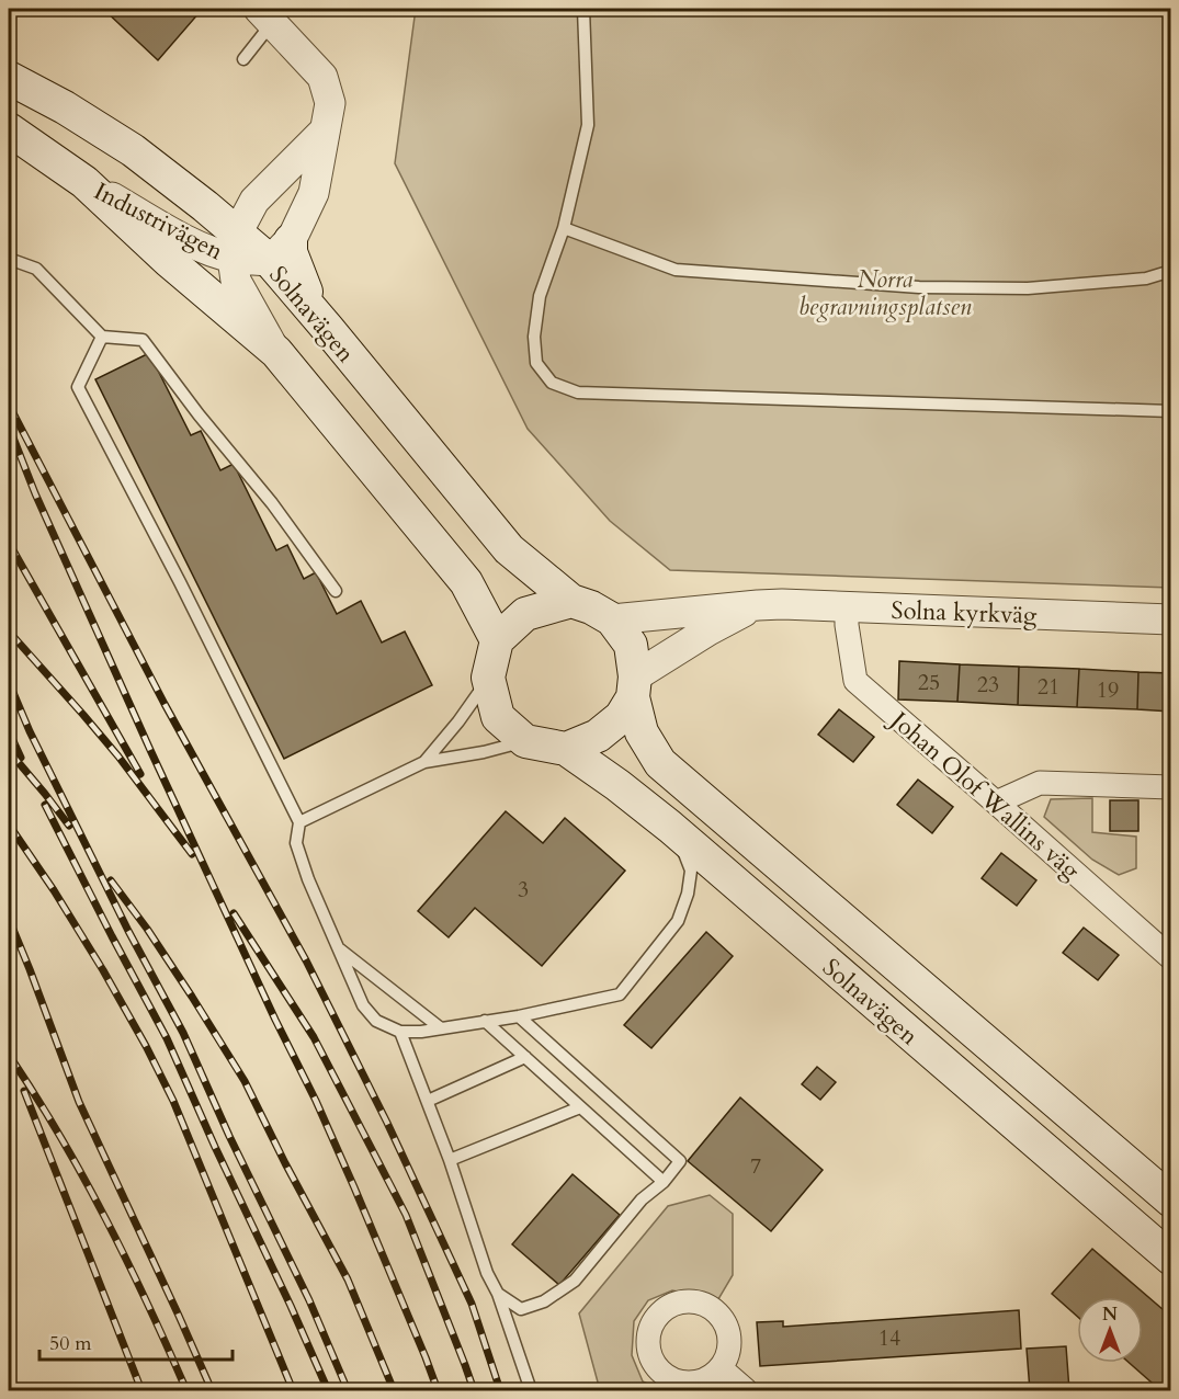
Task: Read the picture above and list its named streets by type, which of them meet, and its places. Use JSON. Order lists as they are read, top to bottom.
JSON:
{
  "streets": {
    "main road": ["Solnavägen"],
    "street": ["Industrivägen", "Solna kyrkväg", "Johan Olof Wallins väg"]
  },
  "crossings": [
    ["Industrivägen", "Solnavägen"],
    ["Solnavägen", "Solna kyrkväg"],
    ["Solna kyrkväg", "Johan Olof Wallins väg"]
  ],
  "parks": ["Norra begravningsplatsen"],
  "house_numbers": [
    "25",
    "23",
    "21",
    "19",
    "3",
    "7",
    "14"
  ],
  "scale_bar": "50 m",
  "north": "top"
}
